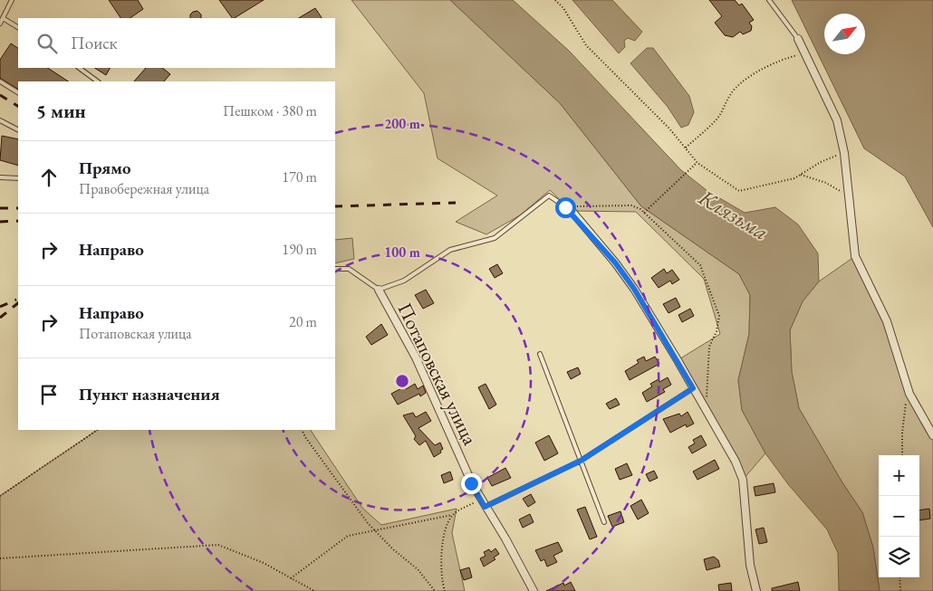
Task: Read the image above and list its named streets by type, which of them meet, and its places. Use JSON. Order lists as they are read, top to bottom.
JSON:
{
  "streets": {
    "street": ["Потаповская улица"]
  },
  "water": ["Клязьма"],
  "north": "top right",
  "page": {
    "search": "Поиск",
    "heading": ["5 мин", "Пешком · 380 m"],
    "list": [
      ["Прямо", "Правобережная улица", "170 m"],
      ["Направо", "190 m"],
      ["Направо", "Потаповская улица", "20 m"],
      "Пункт назначения"
    ],
    "map_buttons": ["+", "−"]
  },
  "rings": ["200 m", "100 m"]
}
